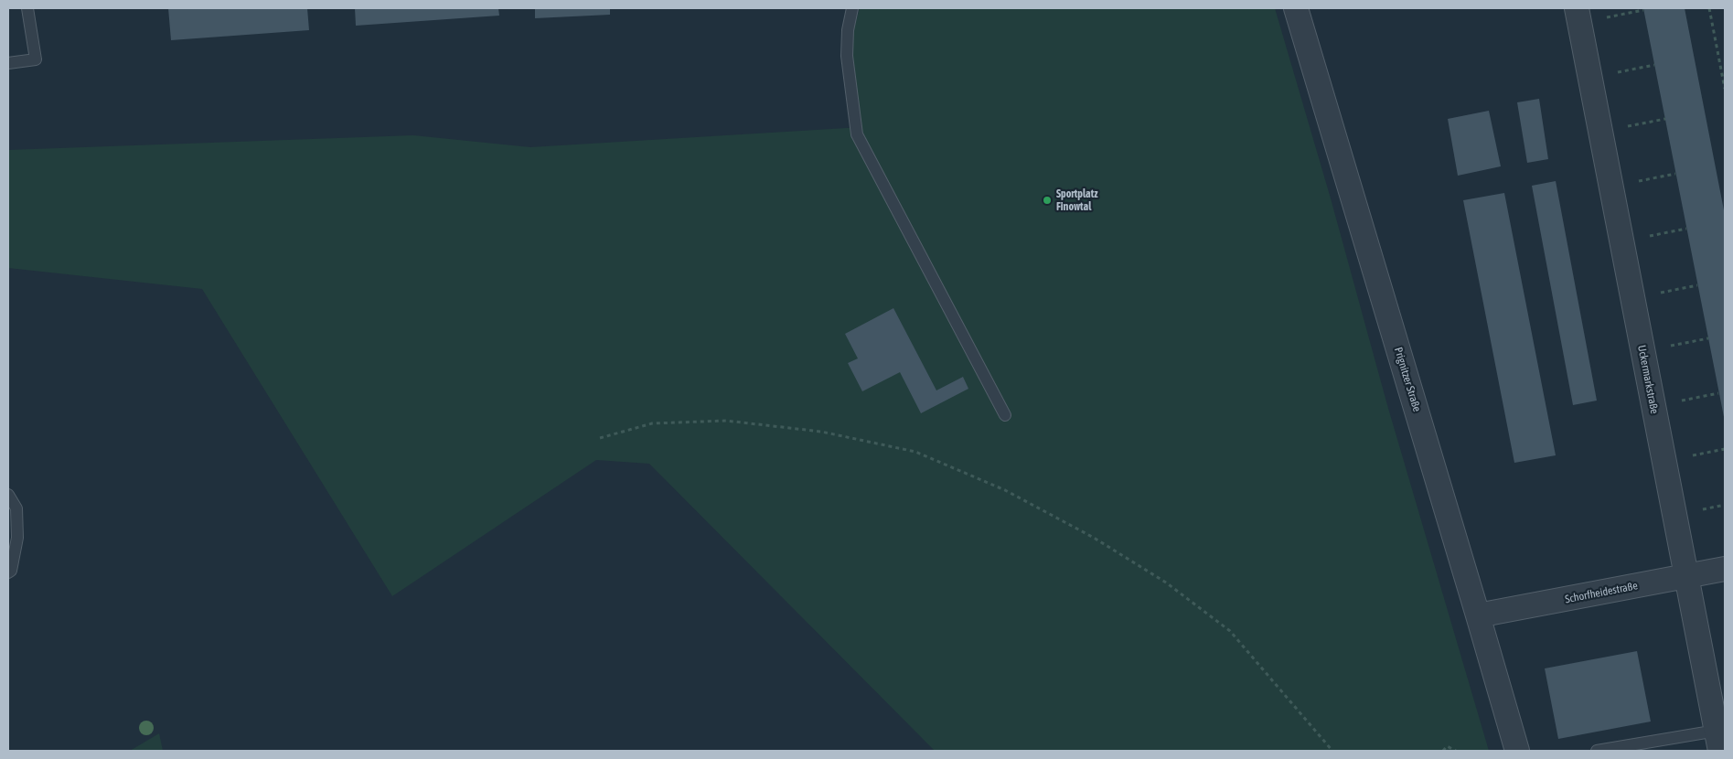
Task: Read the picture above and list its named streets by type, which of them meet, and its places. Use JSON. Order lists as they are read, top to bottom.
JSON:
{
  "streets": {
    "street": ["Prignitzer Straße", "Uckermarkstraße", "Schorfheidestraße"]
  },
  "crossings": [
    ["Prignitzer Straße", "Schorfheidestraße"],
    ["Uckermarkstraße", "Schorfheidestraße"]
  ],
  "places": ["Sportplatz Finowtal"]
}
